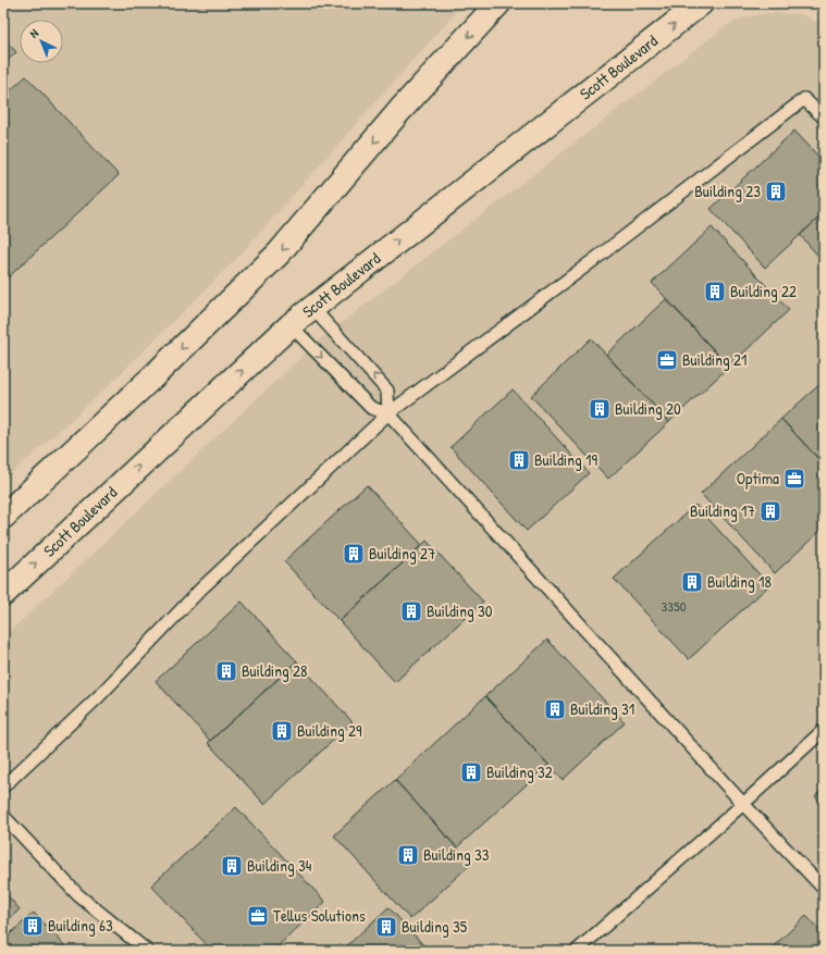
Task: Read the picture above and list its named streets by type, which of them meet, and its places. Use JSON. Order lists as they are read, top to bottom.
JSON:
{
  "streets": {
    "main road": ["Scott Boulevard"]
  },
  "places": {
    "building": [
      "Building 23",
      "Building 22",
      "Building 20",
      "Building 19",
      "Building 17",
      "Building 27",
      "Building 18",
      "Building 30",
      "Building 28",
      "Building 31",
      "Building 29",
      "Building 32",
      "Building 33",
      "Building 34",
      "Building 63",
      "Building 35"
    ],
    "office": ["Building 21", "Optima", "Tellus Solutions"]
  },
  "house_numbers": ["3350"],
  "north": "top left"
}
